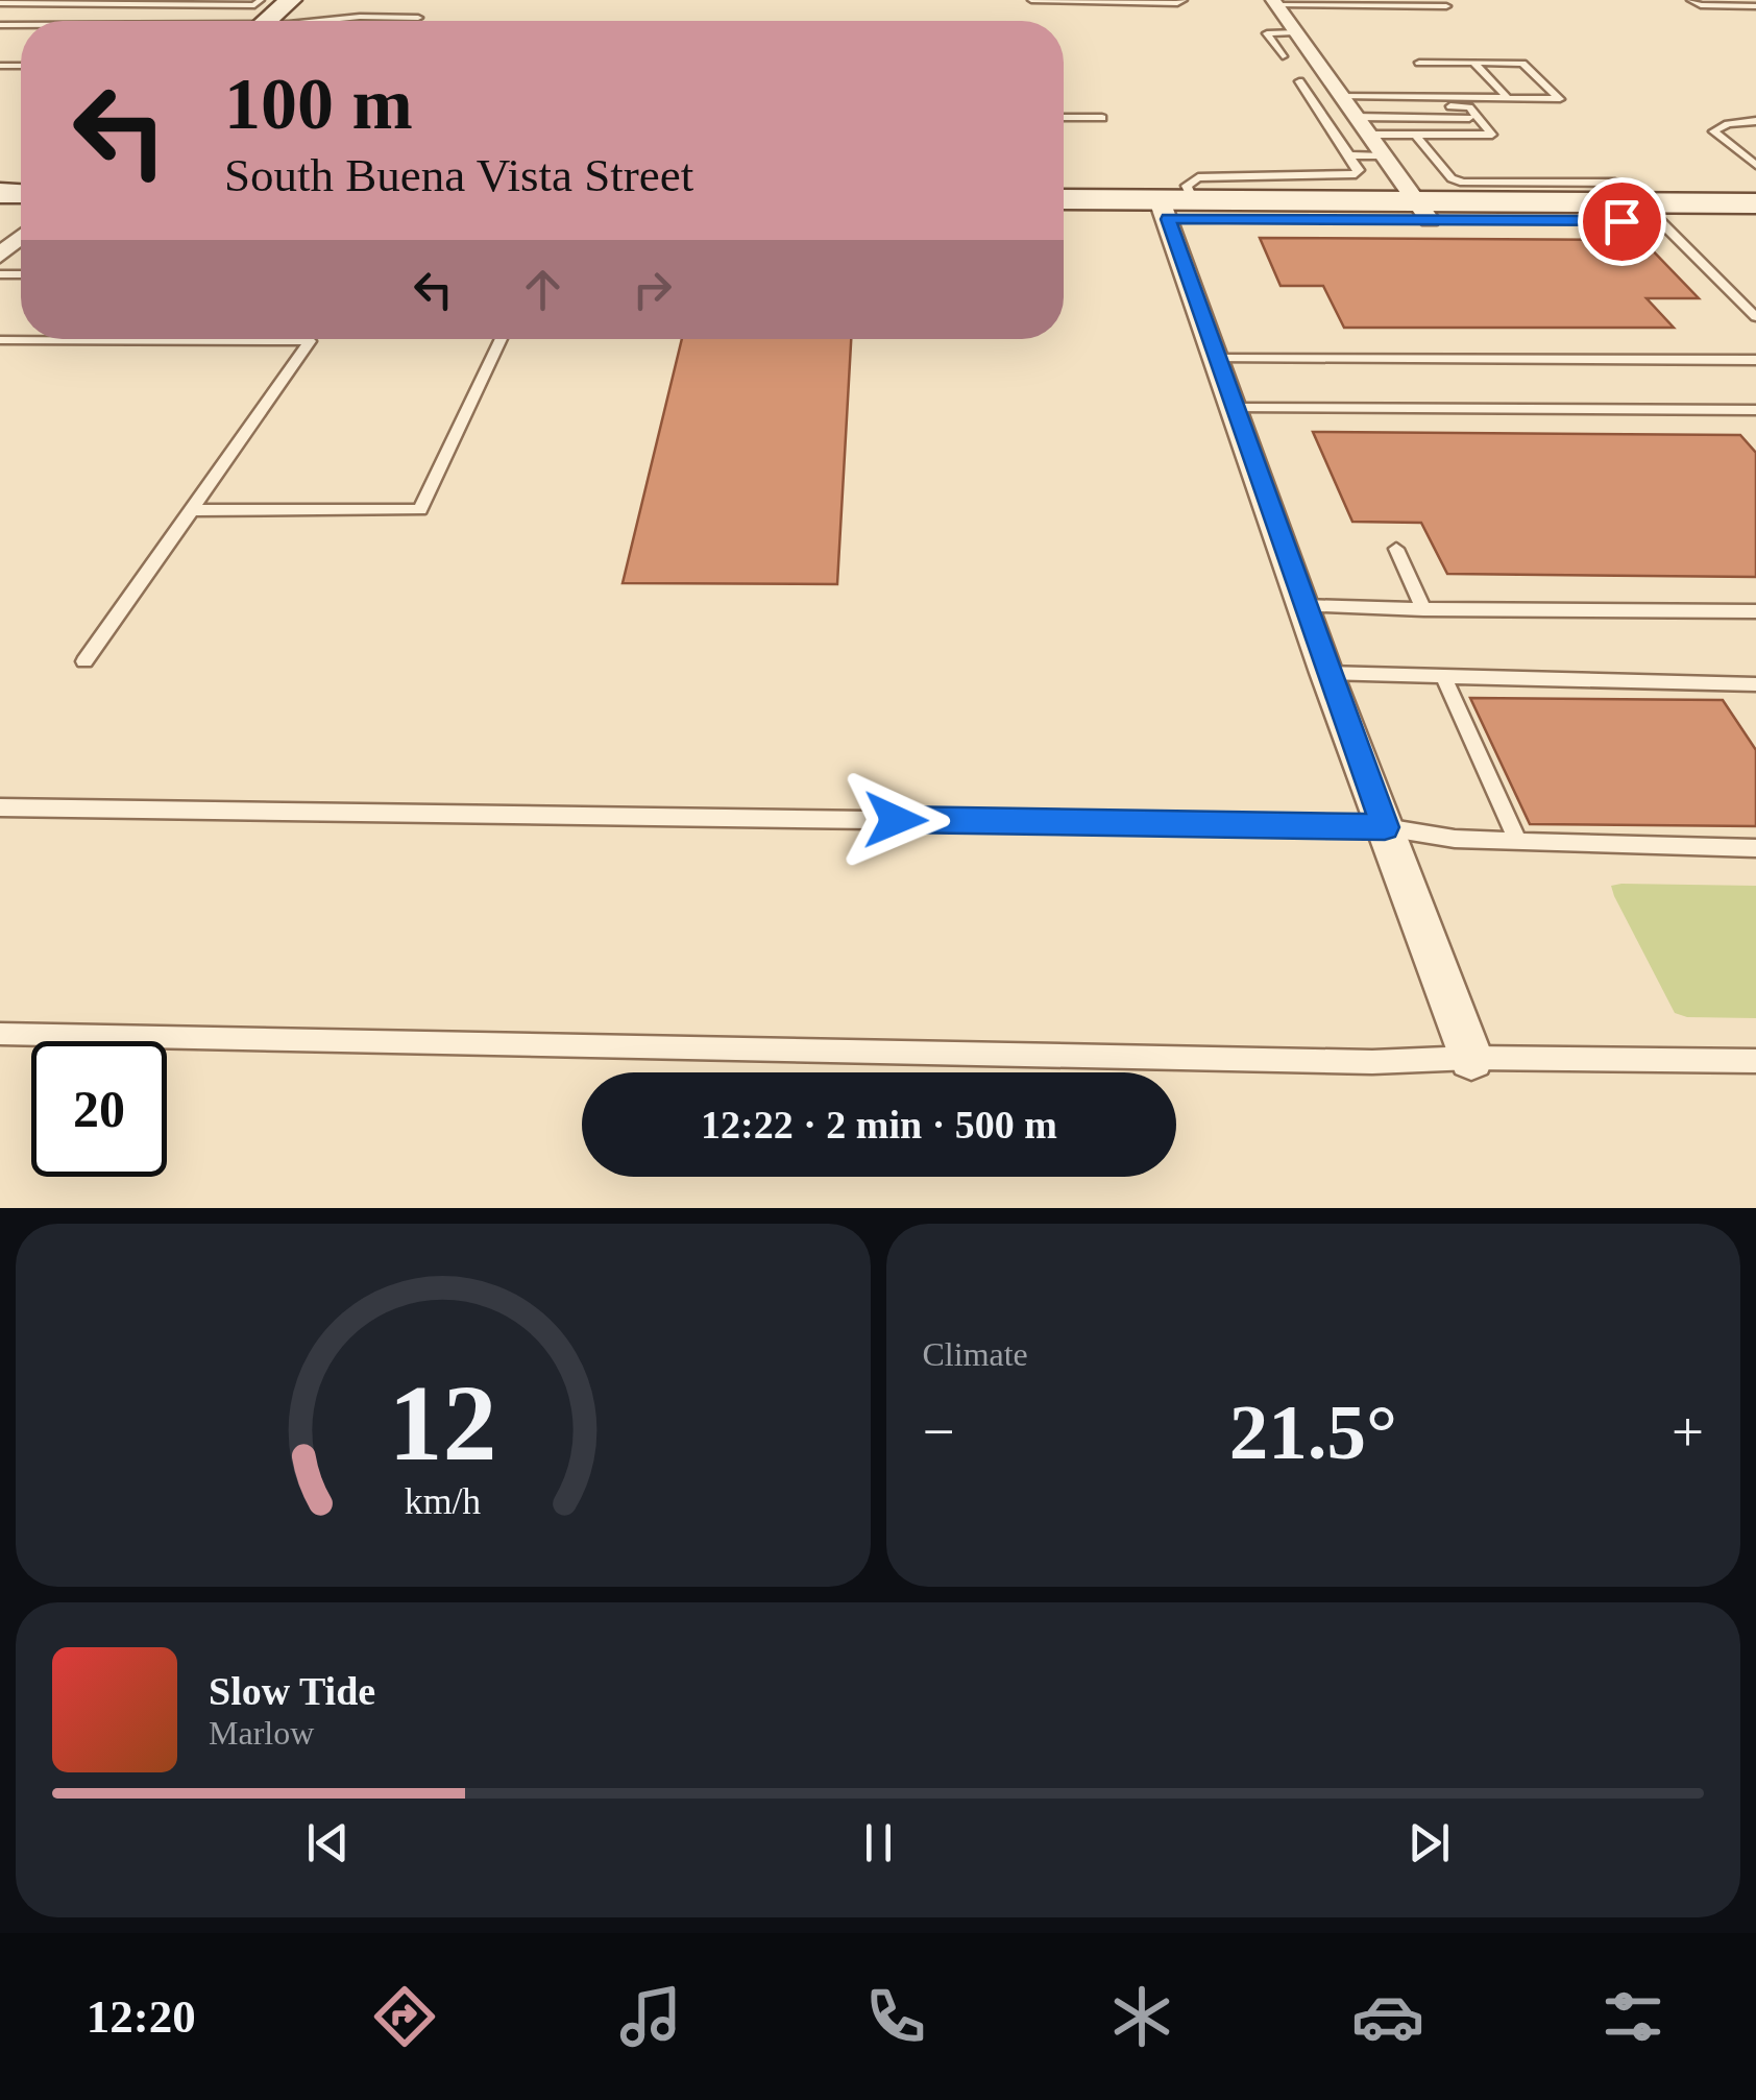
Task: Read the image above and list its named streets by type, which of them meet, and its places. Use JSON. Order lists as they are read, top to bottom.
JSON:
{
  "page": {
    "turn": ["100 m", "South Buena Vista Street"],
    "limit": "20",
    "trip": "12:22 · 2 min · 500 m",
    "tile": "Climate",
    "heat": ["−", "21.5°", "+"],
    "song": ["Slow Tide", "Marlow"],
    "tabs": "12:20",
    "gauge": ["12", "km/h"]
  }
}
